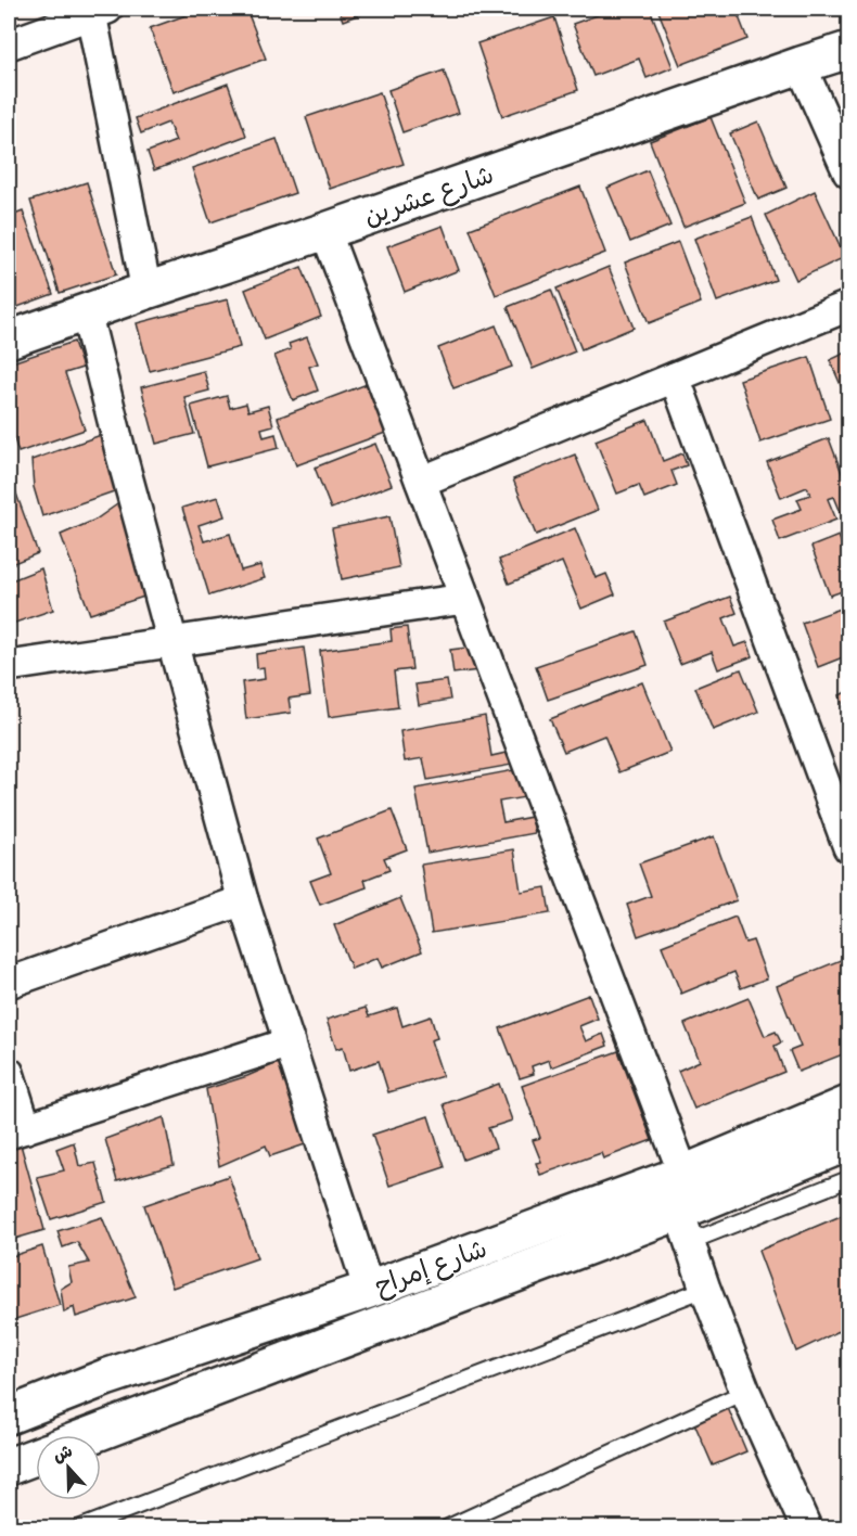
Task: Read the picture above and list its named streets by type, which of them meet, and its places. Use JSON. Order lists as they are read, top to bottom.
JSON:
{
  "streets": {
    "main road": ["شارع عشرين", "شارع إمراح"]
  },
  "north": "top"
}
